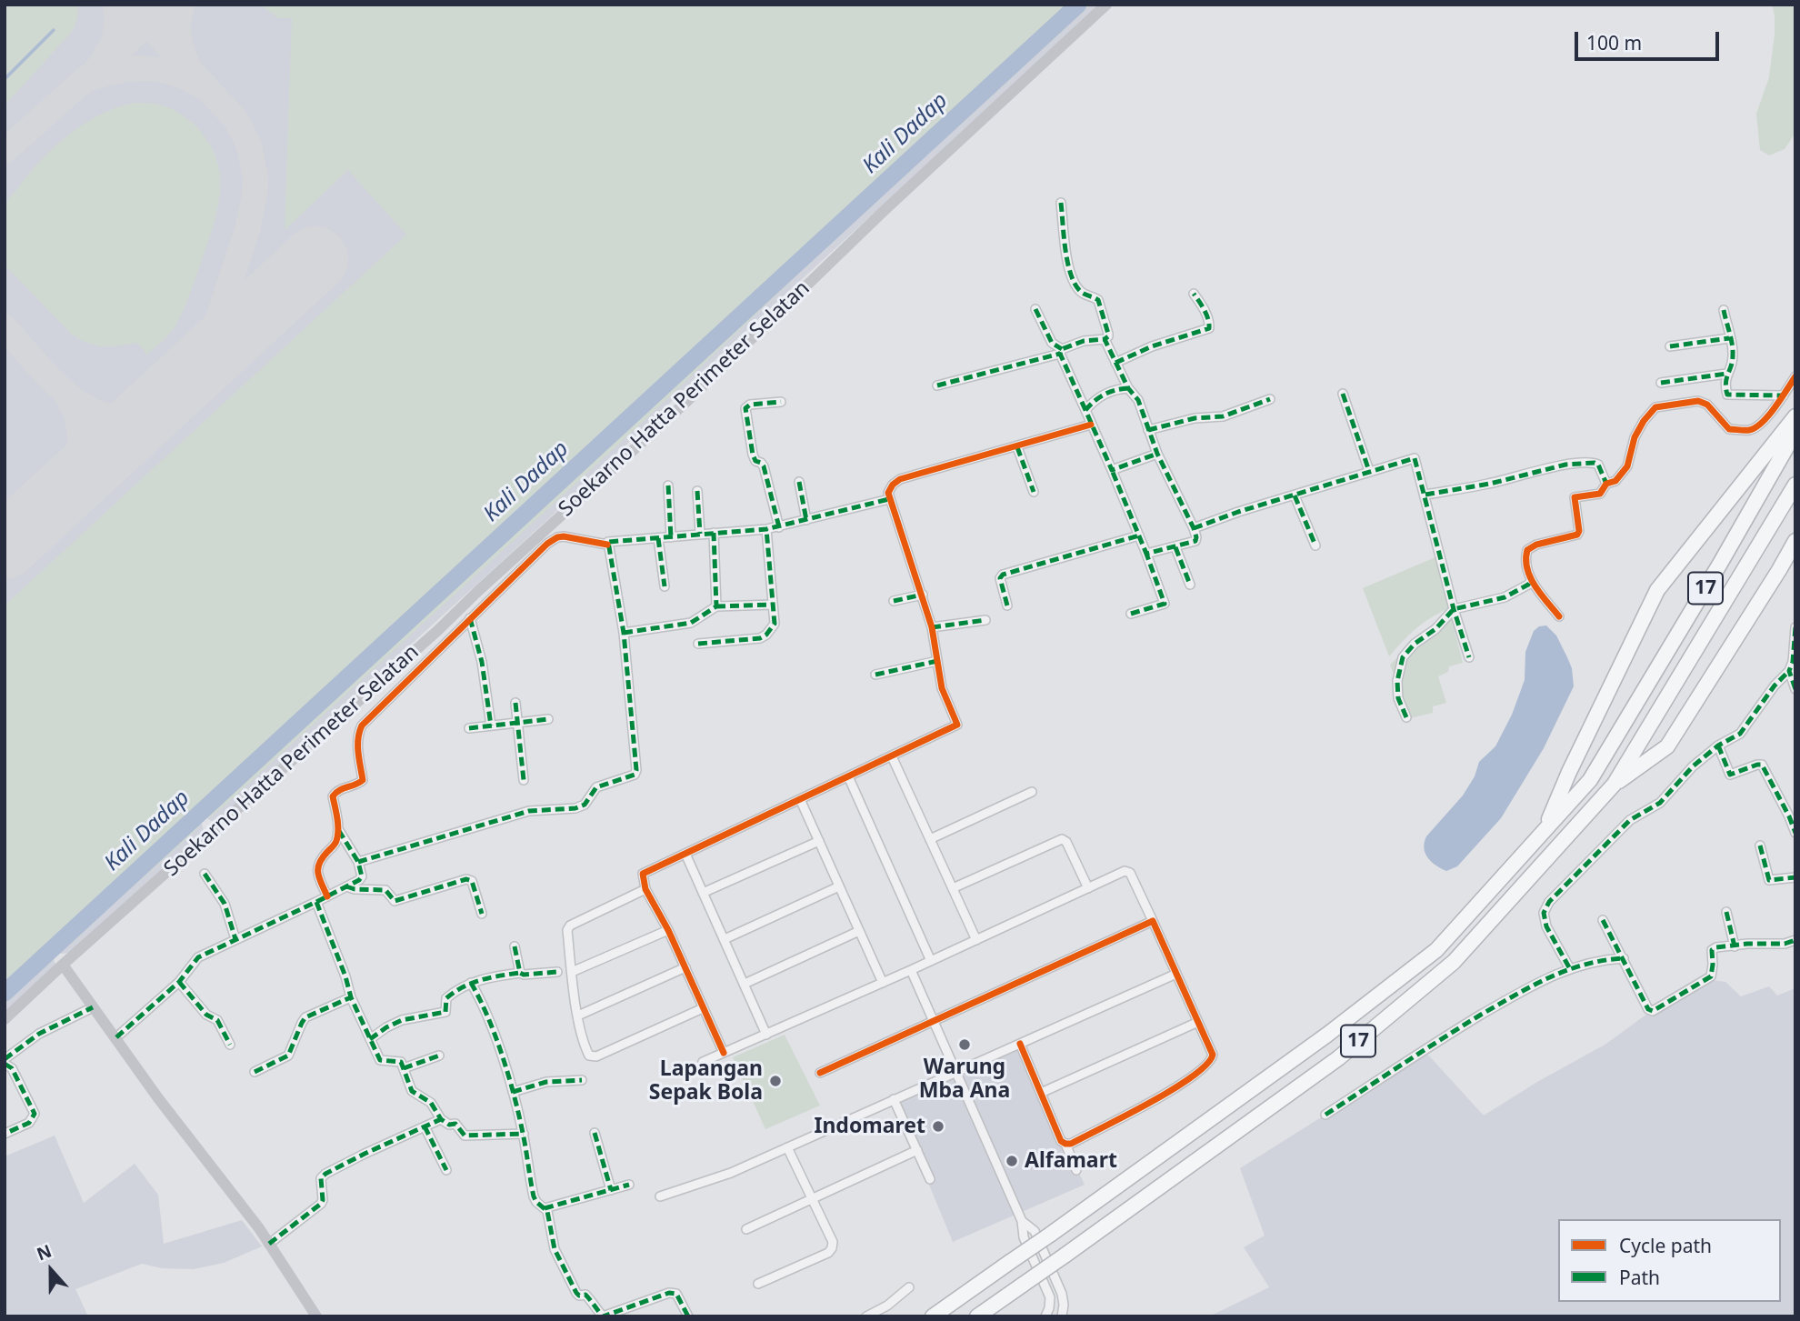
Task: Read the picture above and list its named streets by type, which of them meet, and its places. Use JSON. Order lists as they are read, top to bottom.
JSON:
{
  "streets": {
    "highway": ["17"],
    "main road": ["Soekarno Hatta Perimeter Selatan"]
  },
  "water": ["Kali Dadap"],
  "places": [
    "Warung Mba Ana",
    "Lapangan Sepak Bola",
    "Indomaret",
    "Alfamart"
  ],
  "legend": ["Cycle path", "Path"],
  "scale_bar": "100 m",
  "north": "top"
}
